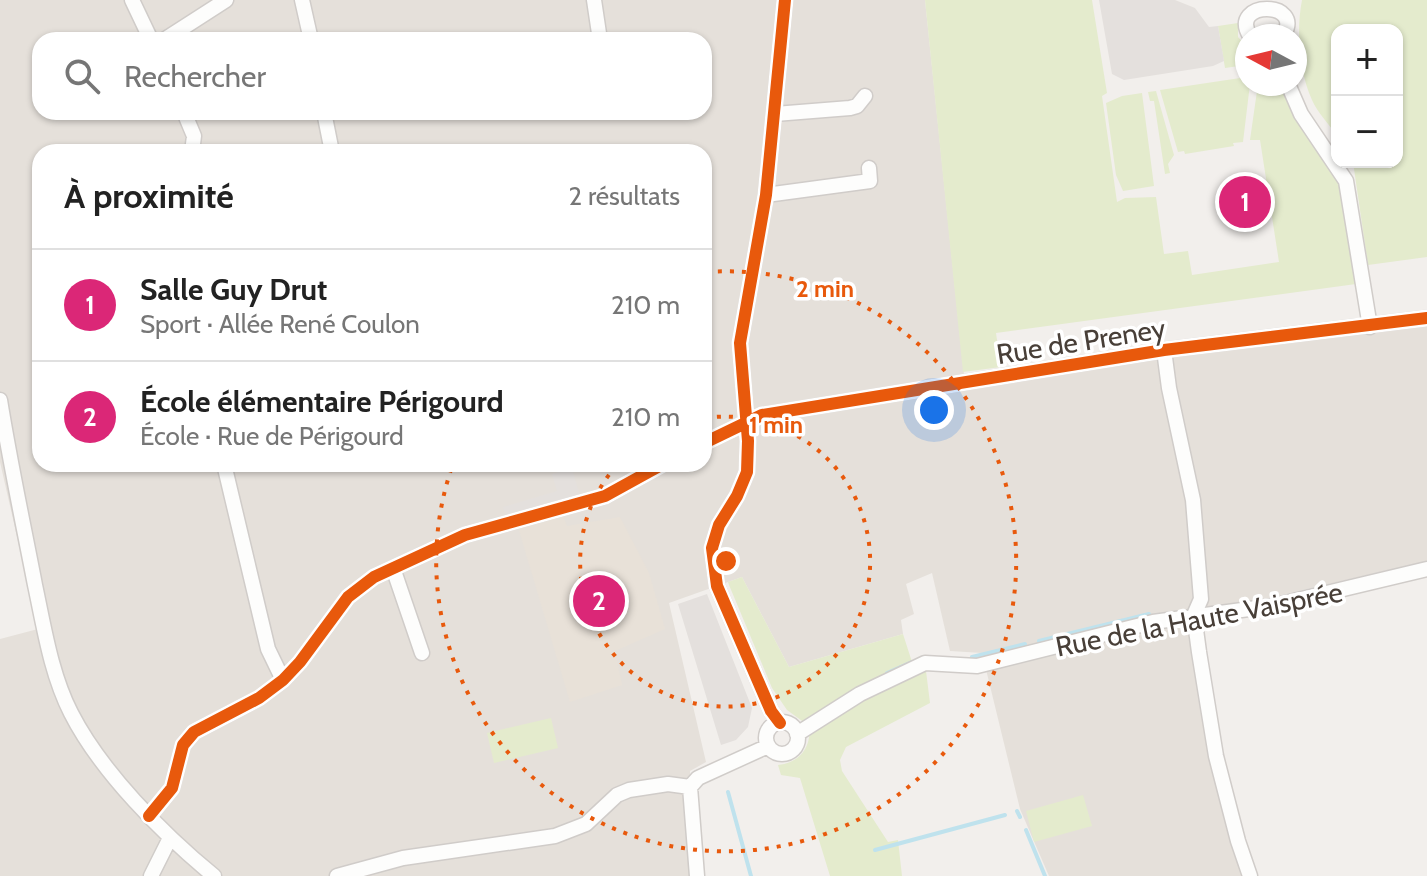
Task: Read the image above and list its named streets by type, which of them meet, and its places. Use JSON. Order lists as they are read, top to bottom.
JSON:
{
  "streets": {
    "street": ["Rue de Preney", "Rue de la Haute Vaisprée"]
  },
  "north": "left",
  "page": {
    "map_buttons": ["+", "−"],
    "search": "Rechercher",
    "heading": ["À proximité", "2 résultats"],
    "pins": ["1", "2"],
    "list": [
      {
        "mark": "1",
        "name": "Salle Guy Drut",
        "note": "Sport · Allée René Coulon",
        "value": "210 m"
      },
      {
        "mark": "2",
        "name": "École élémentaire Périgourd",
        "note": "École · Rue de Périgourd",
        "value": "210 m"
      }
    ]
  },
  "rings": ["2 min", "1 min"]
}
